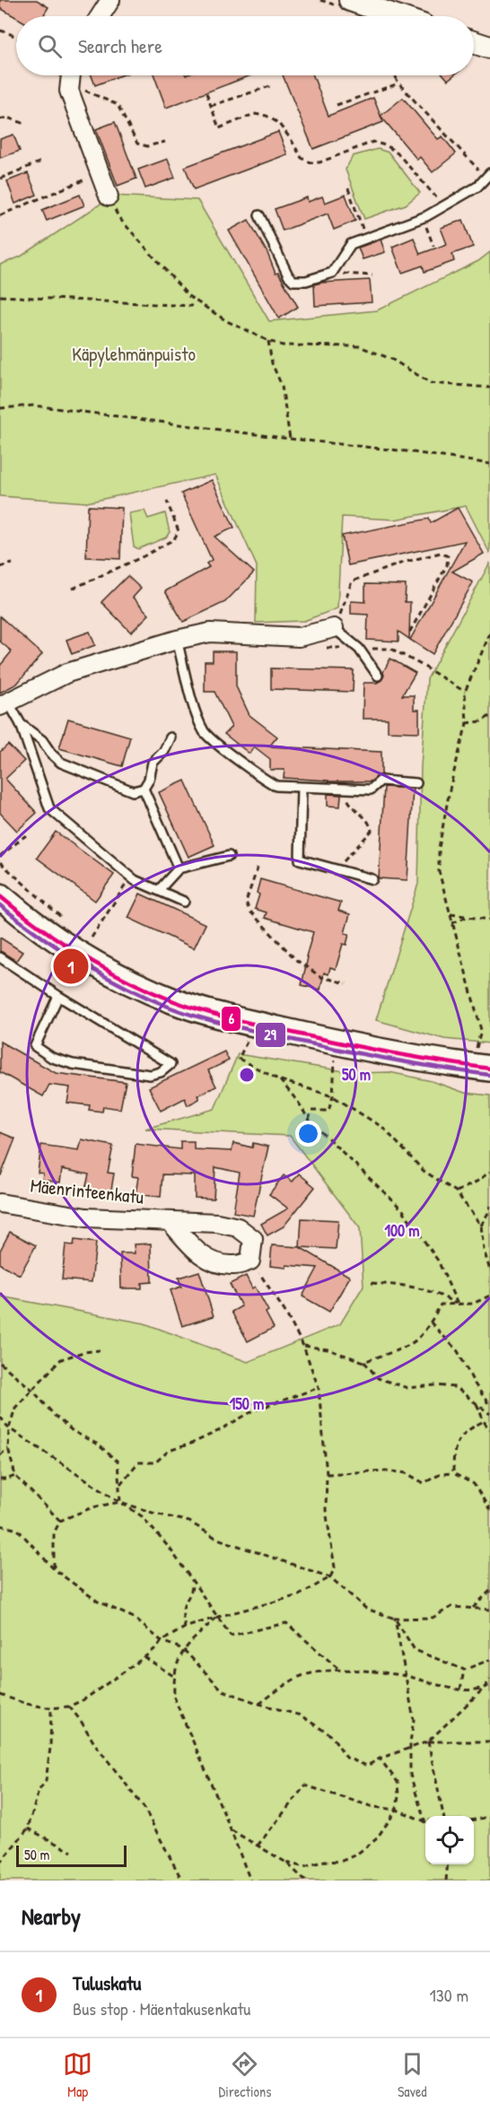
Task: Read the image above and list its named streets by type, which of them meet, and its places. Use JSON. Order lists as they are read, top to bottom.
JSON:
{
  "streets": {
    "street": ["Mäenrinteenkatu"]
  },
  "parks": ["Käpylehmänpuisto"],
  "lines": ["transit line 6", "transit line 29"],
  "scale_bar": "50 m",
  "page": {
    "search": "Search here",
    "pins": "1",
    "scale": "50 m",
    "heading": "Nearby",
    "list": [
      {
        "mark": "1",
        "name": "Tuluskatu",
        "note": "Bus stop · Mäentakusenkatu",
        "value": "130 m"
      }
    ],
    "nav": ["Map", "Directions", "Saved"]
  },
  "rings": ["50 m", "100 m", "150 m"]
}
